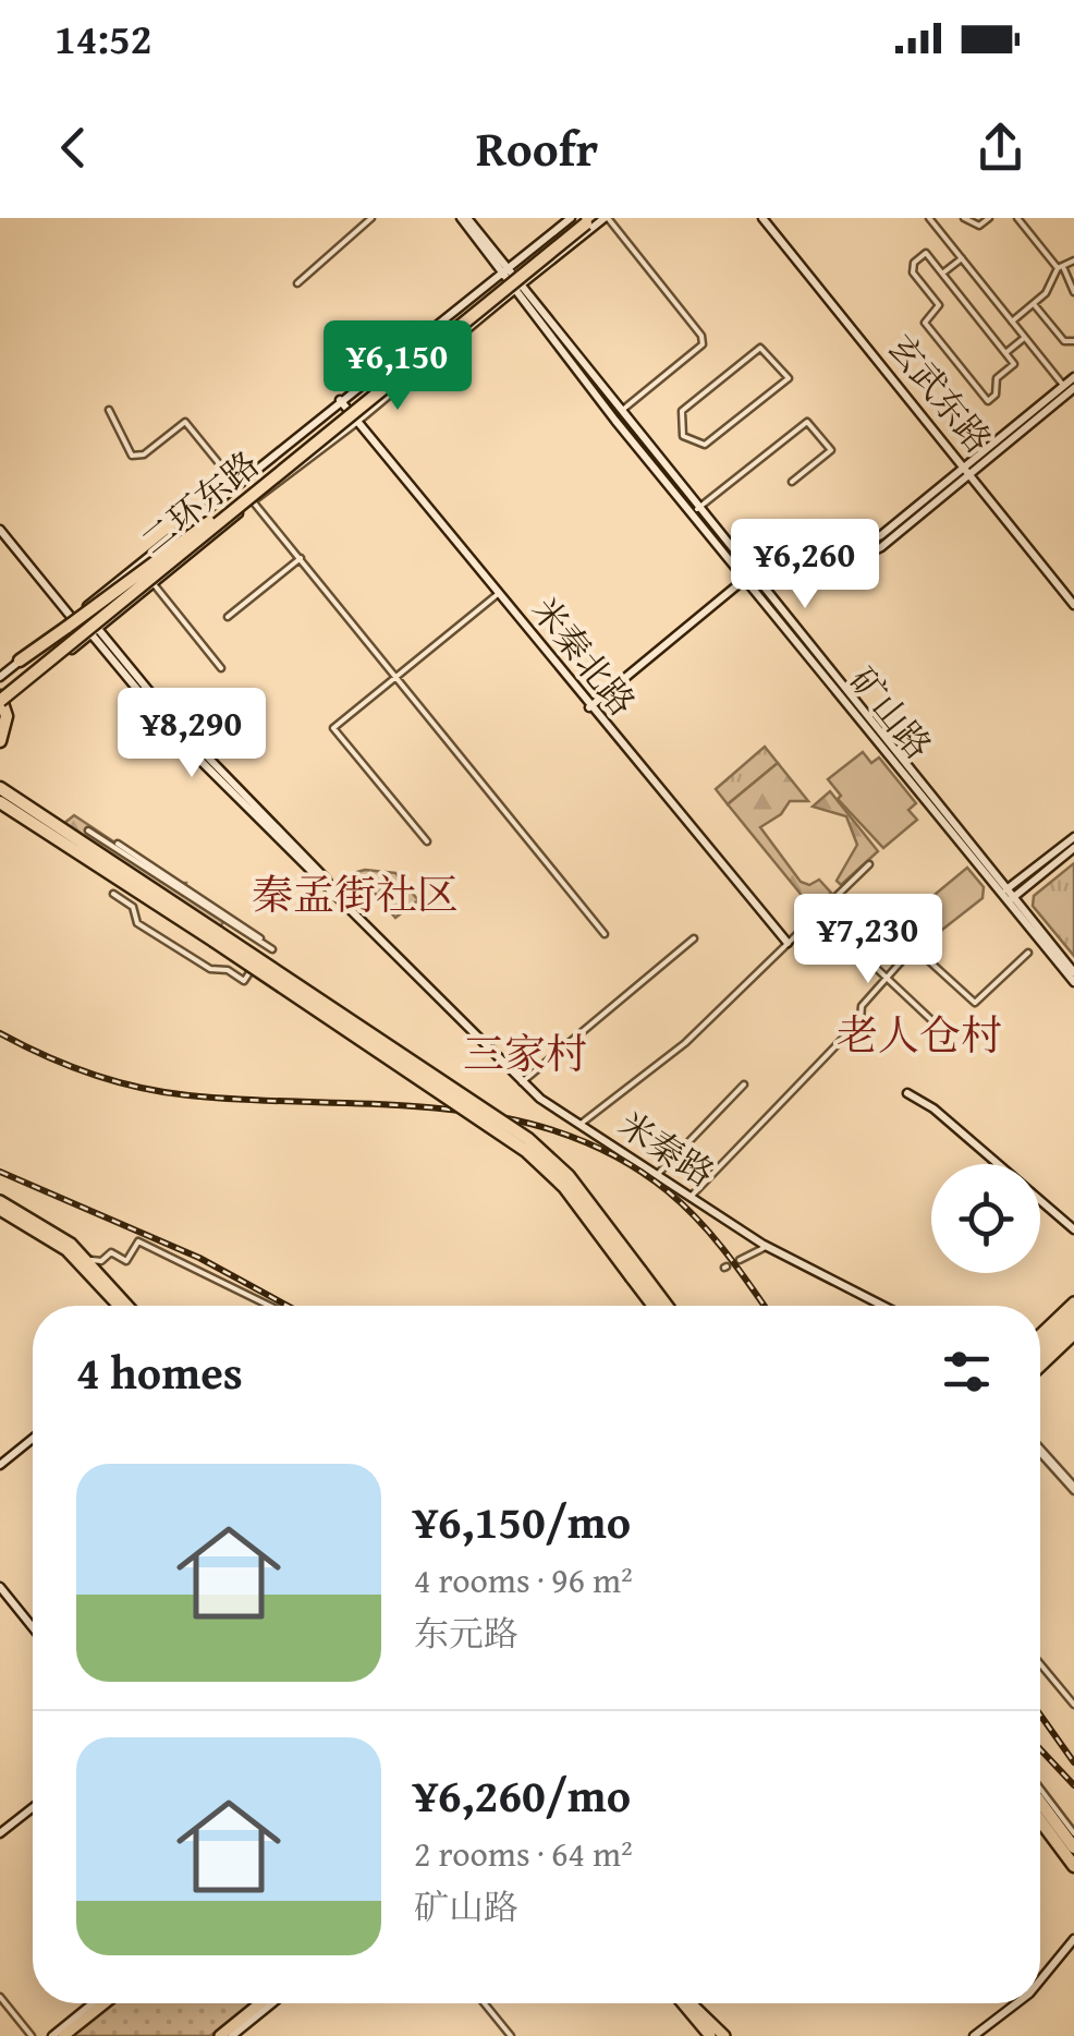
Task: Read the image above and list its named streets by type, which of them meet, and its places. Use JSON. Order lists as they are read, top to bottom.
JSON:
{
  "streets": {
    "highway": ["二环东路"],
    "street": [
      "玄武东路",
      "米秦北路",
      "矿山路",
      "米秦路"
    ]
  },
  "districts": ["秦孟街社区", "老人仓村", "三家村"],
  "page": {
    "status": "14:52",
    "header": "Roofr",
    "price": [
      "¥6,150",
      "¥6,260",
      "¥8,290",
      "¥7,230"
    ],
    "heading": "4 homes",
    "list": [
      {
        "name": "¥6,150/mo",
        "note": "4 rooms · 96 m² · 东元路"
      },
      {
        "name": "¥6,260/mo",
        "note": "2 rooms · 64 m² · 矿山路"
      }
    ]
  }
}
